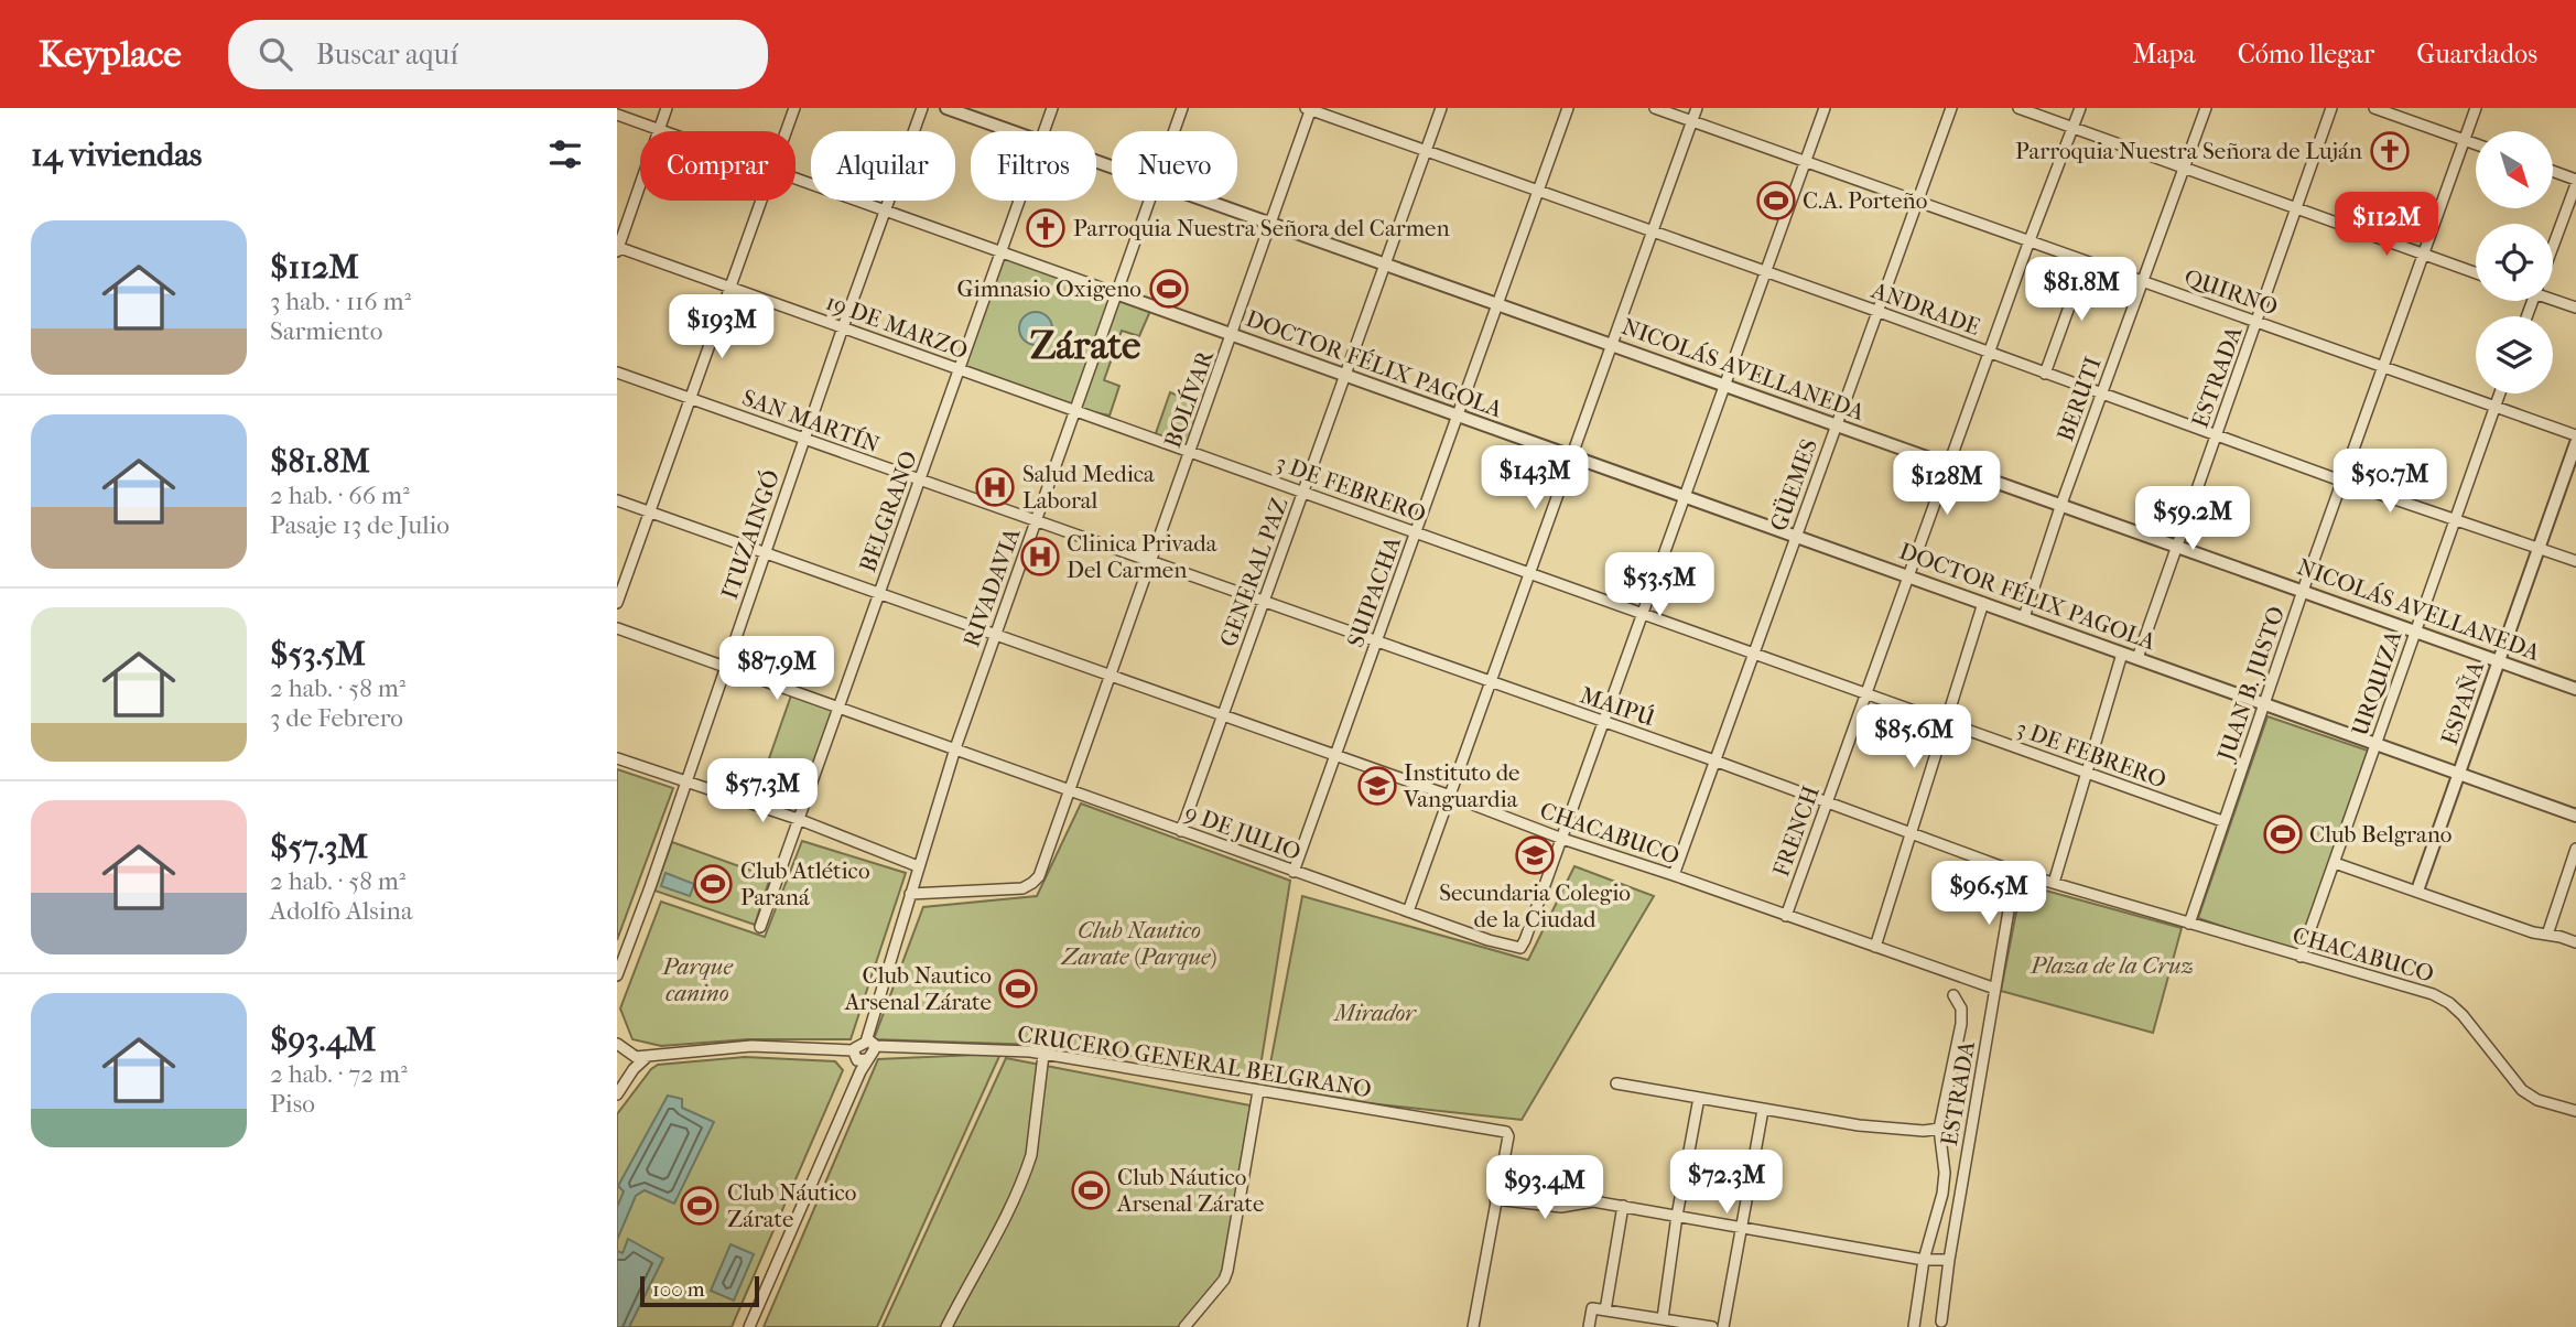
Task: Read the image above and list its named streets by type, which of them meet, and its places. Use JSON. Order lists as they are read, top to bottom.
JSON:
{
  "streets": {
    "street": [
      "QUIRNO",
      "ANDRADE",
      "19 DE MARZO",
      "DOCTOR FÉLIX PAGOLA",
      "NICOLÁS AVELLANEDA",
      "ESTRADA",
      "BOLÍVAR",
      "BERUTI",
      "SAN MARTÍN",
      "GÜEMES",
      "3 DE FEBRERO",
      "BELGRANO",
      "ITUZAINGÓ",
      "GENERAL PAZ",
      "RIVADAVIA",
      "SUIPACHA",
      "JUAN B. JUSTO",
      "URQUIZA",
      "ESPAÑA",
      "MAIPÚ",
      "FRENCH",
      "9 DE JULIO",
      "CHACABUCO",
      "CRUCERO GENERAL BELGRANO"
    ]
  },
  "crossings": [
    ["QUIRNO", "ESTRADA"],
    ["QUIRNO", "BERUTI"],
    ["QUIRNO", "GÜEMES"],
    ["QUIRNO", "JUAN B. JUSTO"],
    ["QUIRNO", "URQUIZA"],
    ["QUIRNO", "FRENCH"],
    ["ANDRADE", "ESTRADA"],
    ["ANDRADE", "BOLÍVAR"],
    ["ANDRADE", "BERUTI"],
    ["ANDRADE", "GÜEMES"],
    ["ANDRADE", "GENERAL PAZ"],
    ["ANDRADE", "SUIPACHA"],
    ["ANDRADE", "JUAN B. JUSTO"],
    ["ANDRADE", "URQUIZA"],
    ["ANDRADE", "ESPAÑA"],
    ["ANDRADE", "FRENCH"],
    ["19 DE MARZO", "3 DE FEBRERO"],
    ["19 DE MARZO", "BELGRANO"],
    ["19 DE MARZO", "ITUZAINGÓ"],
    ["19 DE MARZO", "RIVADAVIA"],
    ["DOCTOR FÉLIX PAGOLA", "ESTRADA"],
    ["DOCTOR FÉLIX PAGOLA", "BOLÍVAR"],
    ["DOCTOR FÉLIX PAGOLA", "BERUTI"],
    ["DOCTOR FÉLIX PAGOLA", "GÜEMES"],
    ["DOCTOR FÉLIX PAGOLA", "GENERAL PAZ"],
    ["DOCTOR FÉLIX PAGOLA", "RIVADAVIA"],
    ["DOCTOR FÉLIX PAGOLA", "SUIPACHA"],
    ["DOCTOR FÉLIX PAGOLA", "JUAN B. JUSTO"],
    ["DOCTOR FÉLIX PAGOLA", "URQUIZA"],
    ["DOCTOR FÉLIX PAGOLA", "ESPAÑA"],
    ["DOCTOR FÉLIX PAGOLA", "FRENCH"],
    ["NICOLÁS AVELLANEDA", "ESTRADA"],
    ["NICOLÁS AVELLANEDA", "BOLÍVAR"],
    ["NICOLÁS AVELLANEDA", "BERUTI"],
    ["NICOLÁS AVELLANEDA", "GÜEMES"],
    ["NICOLÁS AVELLANEDA", "GENERAL PAZ"],
    ["NICOLÁS AVELLANEDA", "SUIPACHA"],
    ["NICOLÁS AVELLANEDA", "JUAN B. JUSTO"],
    ["NICOLÁS AVELLANEDA", "URQUIZA"],
    ["NICOLÁS AVELLANEDA", "ESPAÑA"],
    ["NICOLÁS AVELLANEDA", "FRENCH"],
    ["ESTRADA", "MAIPÚ"],
    ["ESTRADA", "CHACABUCO"],
    ["BOLÍVAR", "3 DE FEBRERO"],
    ["BOLÍVAR", "RIVADAVIA"],
    ["BOLÍVAR", "MAIPÚ"],
    ["BOLÍVAR", "9 DE JULIO"],
    ["BOLÍVAR", "CHACABUCO"],
    ["SAN MARTÍN", "BELGRANO"],
    ["SAN MARTÍN", "ITUZAINGÓ"],
    ["SAN MARTÍN", "RIVADAVIA"],
    ["SAN MARTÍN", "MAIPÚ"],
    ["GÜEMES", "3 DE FEBRERO"],
    ["GÜEMES", "MAIPÚ"],
    ["GÜEMES", "CHACABUCO"],
    ["3 DE FEBRERO", "GENERAL PAZ"],
    ["3 DE FEBRERO", "RIVADAVIA"],
    ["3 DE FEBRERO", "SUIPACHA"],
    ["3 DE FEBRERO", "JUAN B. JUSTO"],
    ["3 DE FEBRERO", "FRENCH"],
    ["BELGRANO", "9 DE JULIO"],
    ["BELGRANO", "CHACABUCO"],
    ["ITUZAINGÓ", "9 DE JULIO"],
    ["ITUZAINGÓ", "CHACABUCO"],
    ["GENERAL PAZ", "MAIPÚ"],
    ["GENERAL PAZ", "9 DE JULIO"],
    ["GENERAL PAZ", "CHACABUCO"],
    ["RIVADAVIA", "MAIPÚ"],
    ["RIVADAVIA", "9 DE JULIO"],
    ["RIVADAVIA", "CHACABUCO"],
    ["RIVADAVIA", "CRUCERO GENERAL BELGRANO"],
    ["SUIPACHA", "MAIPÚ"],
    ["SUIPACHA", "9 DE JULIO"],
    ["SUIPACHA", "CHACABUCO"],
    ["JUAN B. JUSTO", "MAIPÚ"],
    ["JUAN B. JUSTO", "CHACABUCO"],
    ["URQUIZA", "CHACABUCO"],
    ["MAIPÚ", "FRENCH"],
    ["MAIPÚ", "CHACABUCO"],
    ["FRENCH", "CHACABUCO"],
    ["9 DE JULIO", "CHACABUCO"]
  ],
  "districts": ["Zárate"],
  "parks": [
    "Club Nautico Zarate (Parque)",
    "Plaza de la Cruz",
    "Parque canino",
    "Mirador"
  ],
  "places": {
    "church": ["Parroquia Nuestra Señora de Luján", "Parroquia Nuestra Señora del Carmen"],
    "sports": [
      "C.A. Porteño",
      "Gimnasio Oxigeno",
      "Club Belgrano",
      "Club Atlético Paraná",
      "Club Nautico Arsenal Zárate",
      "Club Náutico Arsenal Zárate",
      "Club Náutico Zárate"
    ],
    "hospital": ["Salud Medica Laboral", "Clinica Privada Del Carmen"],
    "school or university": ["Instituto de Vanguardia", "Secundaria Colegio de la Ciudad"]
  },
  "scale_bar": "100 m",
  "north": "bottom right",
  "page": {
    "header": "Keyplace",
    "search": "Buscar aquí",
    "nav": ["Mapa", "Cómo llegar", "Guardados"],
    "heading": "14 viviendas",
    "chip": [
      "Comprar",
      "Alquilar",
      "Filtros",
      "Nuevo"
    ],
    "price": [
      "$112M",
      "$81.8M",
      "$193M",
      "$143M",
      "$50.7M",
      "$128M",
      "$59.2M",
      "$53.5M",
      "$87.9M",
      "$85.6M",
      "$57.3M",
      "$96.5M",
      "$72.3M",
      "$93.4M"
    ],
    "list": [
      {
        "name": "$112M",
        "note": "3 hab. · 116 m² · Sarmiento"
      },
      {
        "name": "$81.8M",
        "note": "2 hab. · 66 m² · Pasaje 13 de Julio"
      },
      {
        "name": "$53.5M",
        "note": "2 hab. · 58 m² · 3 de Febrero"
      },
      {
        "name": "$57.3M",
        "note": "2 hab. · 58 m² · Adolfo Alsina"
      },
      {
        "name": "$93.4M",
        "note": "2 hab. · 72 m² · Piso"
      }
    ],
    "scale": "100 m"
  }
}
